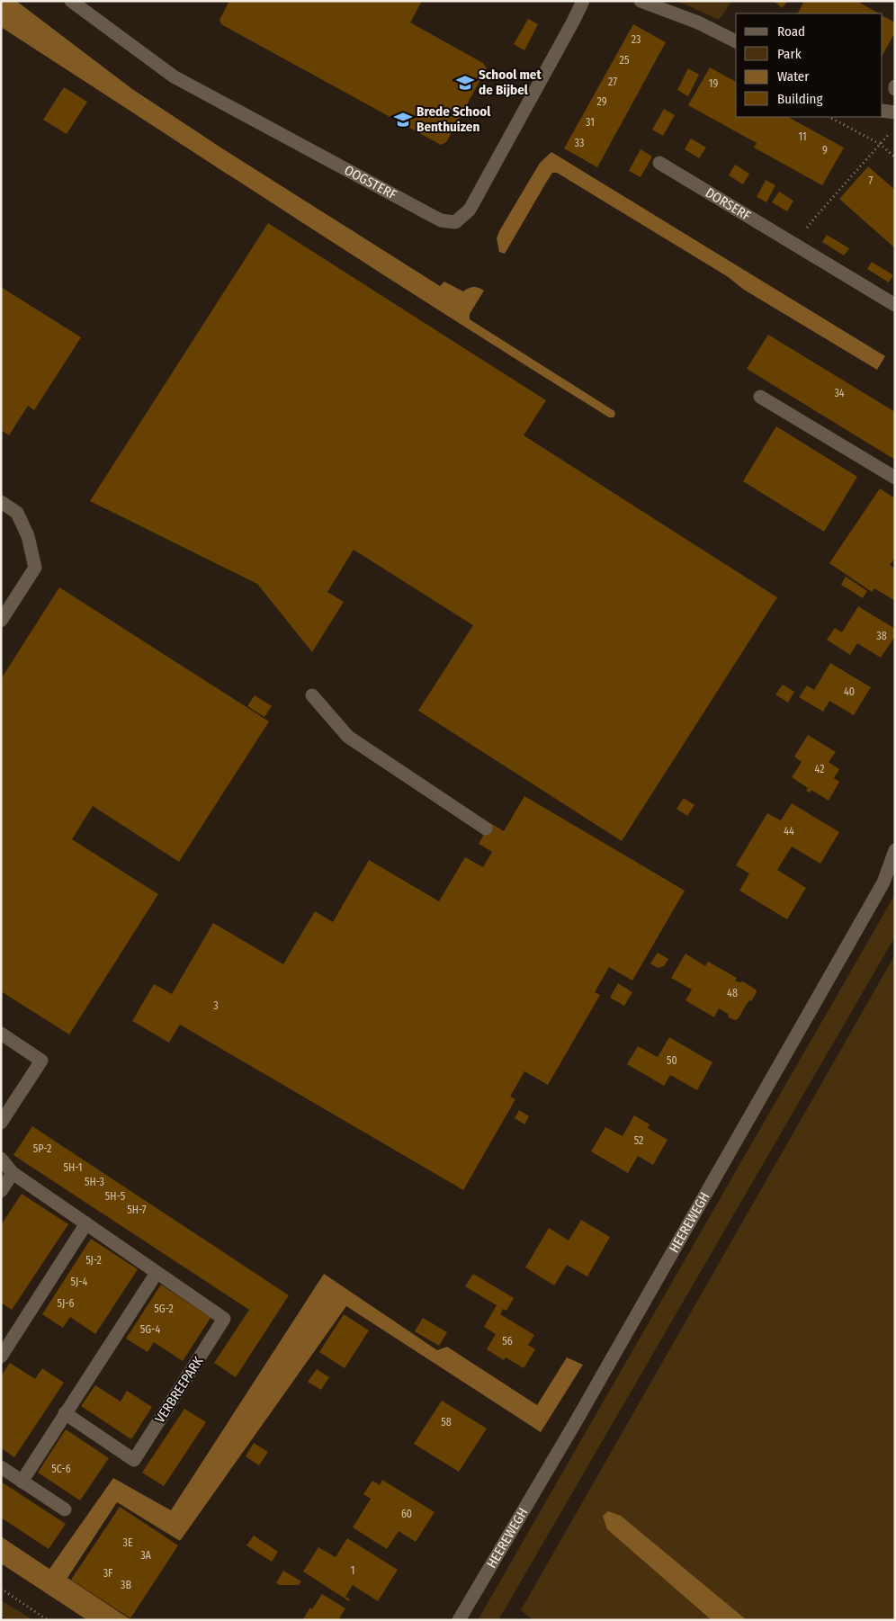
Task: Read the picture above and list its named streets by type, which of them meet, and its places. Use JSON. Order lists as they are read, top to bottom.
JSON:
{
  "streets": {
    "street": [
      "OOGSTERF",
      "DORSERF",
      "HEEREWEGH",
      "VERBREEPARK"
    ]
  },
  "places": {
    "school or university": ["School met de Bijbel", "Brede School Benthuizen"]
  },
  "house_numbers": [
    "23",
    "25",
    "27",
    "19",
    "29",
    "31",
    "11",
    "33",
    "9",
    "7",
    "34",
    "38",
    "40",
    "42",
    "44",
    "48",
    "3",
    "50",
    "52",
    "5P-2",
    "5H-1",
    "5H-3",
    "5H-5",
    "5H-7",
    "5J-2",
    "5J-4",
    "5J-6",
    "5G-2",
    "5G-4",
    "56",
    "58",
    "5C-6",
    "60",
    "3E",
    "3A",
    "1",
    "3F",
    "3B"
  ],
  "legend": [
    "Road",
    "Park",
    "Water",
    "Building"
  ]
}
